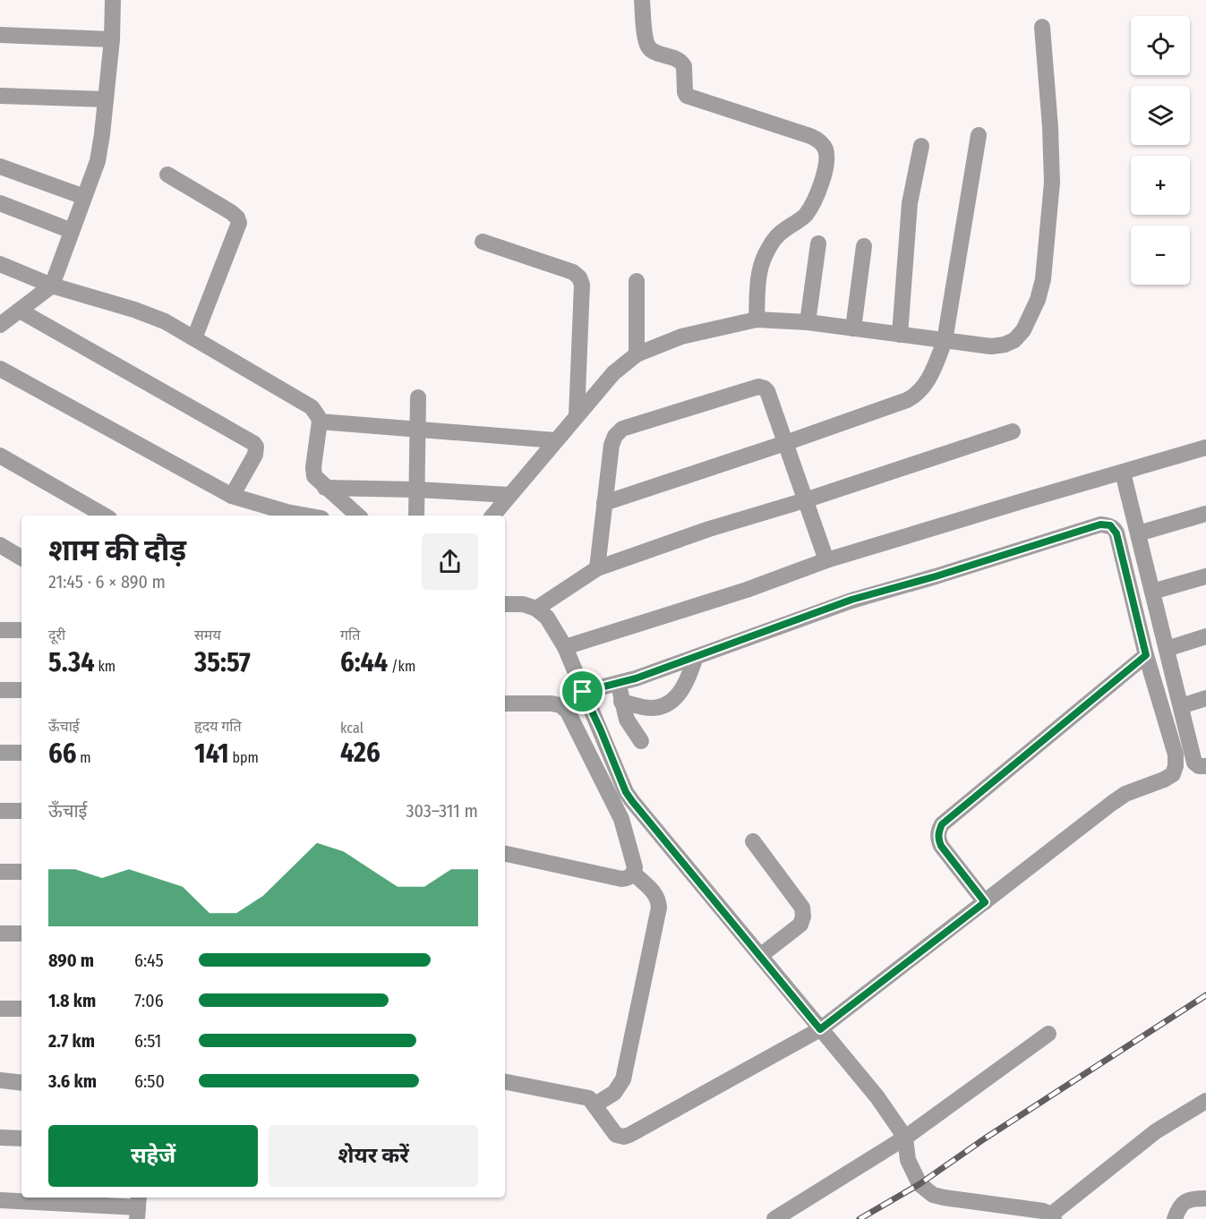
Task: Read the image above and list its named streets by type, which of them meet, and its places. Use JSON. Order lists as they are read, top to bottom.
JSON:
{
  "page": {
    "map_buttons": ["+", "−"],
    "heading": ["शाम की दौड़", "21:45 · 6 × 890 m"],
    "stats": [
      ["दूरी", "5.34 km"],
      ["समय", "35:57"],
      ["गति", "6:44 /km"],
      ["ऊँचाई", "66 m"],
      ["हृदय गति", "141 bpm"],
      ["kcal", "426"]
    ],
    "chart": ["ऊँचाई", "303–311 m"],
    "list": [
      {
        "name": "890 m",
        "note": "6:45"
      },
      {
        "name": "1.8 km",
        "note": "7:06"
      },
      {
        "name": "2.7 km",
        "note": "6:51"
      },
      {
        "name": "3.6 km",
        "note": "6:50"
      }
    ],
    "buttons": ["सहेजें", "शेयर करें"]
  }
}
